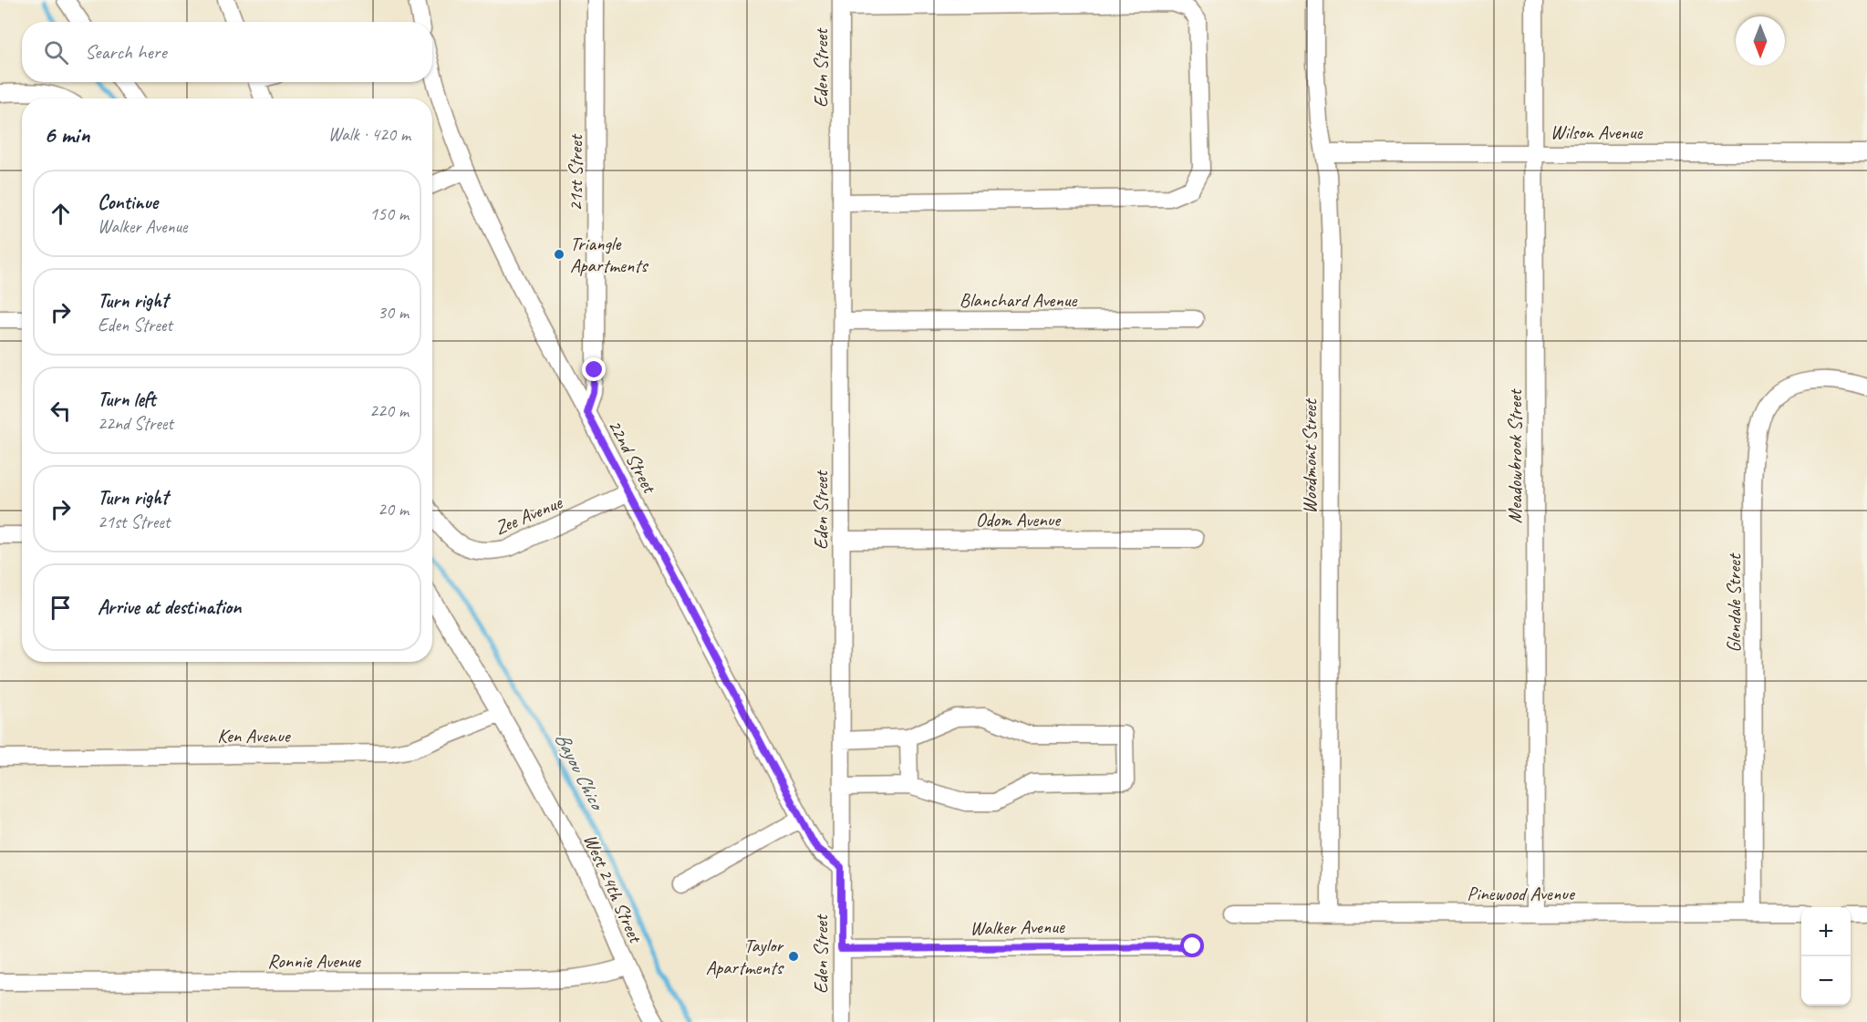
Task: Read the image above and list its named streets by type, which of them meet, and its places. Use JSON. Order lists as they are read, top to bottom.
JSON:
{
  "streets": {
    "street": [
      "Eden Street",
      "Wilson Avenue",
      "21st Street",
      "Blanchard Avenue",
      "22nd Street",
      "Woodmont Street",
      "Meadowbrook Street",
      "Zee Avenue",
      "Odom Avenue",
      "Glendale Street",
      "Ken Avenue",
      "West 24th Street",
      "Pinewood Avenue",
      "Walker Avenue",
      "Ronnie Avenue"
    ]
  },
  "crossings": [
    ["Eden Street", "Blanchard Avenue"],
    ["Eden Street", "22nd Street"],
    ["Eden Street", "Odom Avenue"],
    ["Eden Street", "Walker Avenue"],
    ["Wilson Avenue", "Woodmont Street"],
    ["Wilson Avenue", "Meadowbrook Street"],
    ["21st Street", "22nd Street"],
    ["22nd Street", "Zee Avenue"],
    ["Woodmont Street", "Pinewood Avenue"],
    ["Meadowbrook Street", "Pinewood Avenue"],
    ["Glendale Street", "Pinewood Avenue"],
    ["Ken Avenue", "West 24th Street"],
    ["West 24th Street", "Ronnie Avenue"]
  ],
  "water": ["Bayou Chico"],
  "places": ["Triangle Apartments", "Taylor Apartments"],
  "north": "bottom",
  "page": {
    "search": "Search here",
    "heading": ["6 min", "Walk · 420 m"],
    "list": [
      ["Continue", "Walker Avenue", "150 m"],
      ["Turn right", "Eden Street", "30 m"],
      ["Turn left", "22nd Street", "220 m"],
      ["Turn right", "21st Street", "20 m"],
      "Arrive at destination"
    ],
    "map_buttons": ["+", "−"]
  }
}
